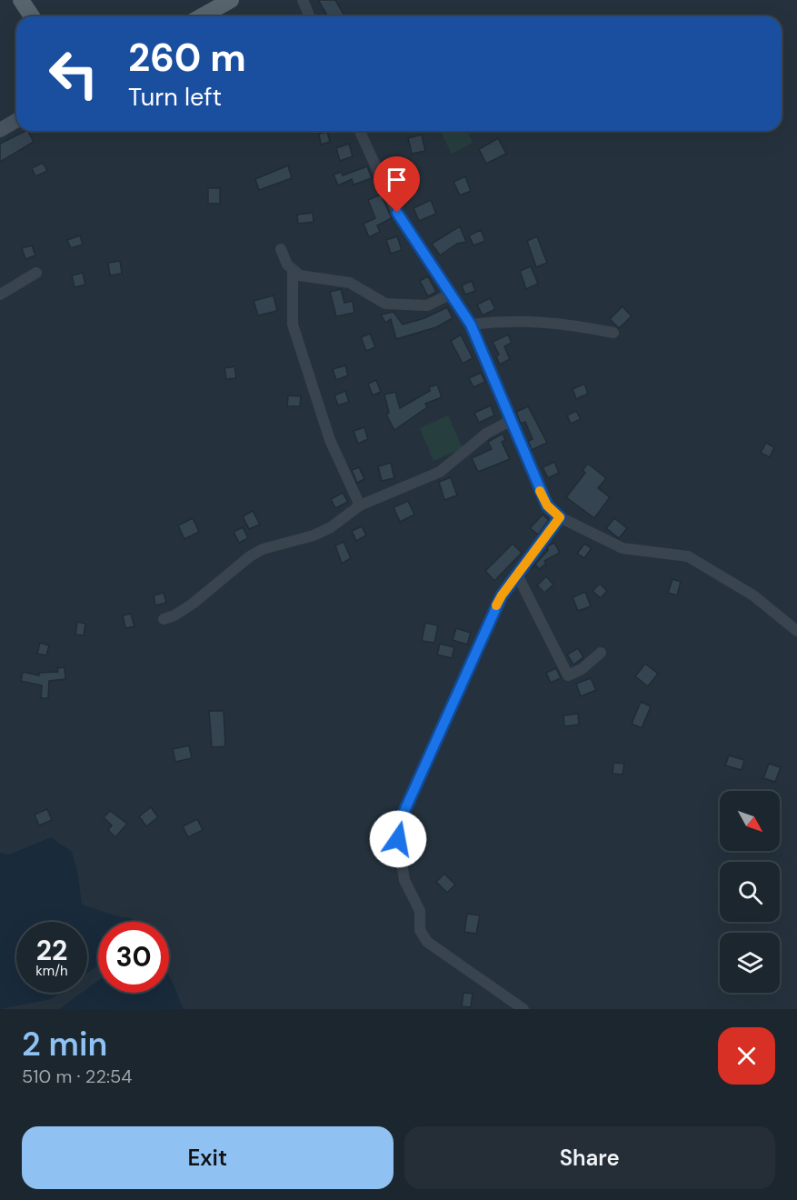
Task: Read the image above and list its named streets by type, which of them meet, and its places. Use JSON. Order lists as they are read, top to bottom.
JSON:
{
  "north": "bottom right",
  "page": {
    "turn": ["260 m", "Turn left"],
    "speed": "22 km/h",
    "limit": "30",
    "heading": ["2 min", "510 m · 22:54"],
    "buttons": ["Exit", "Share"]
  }
}
